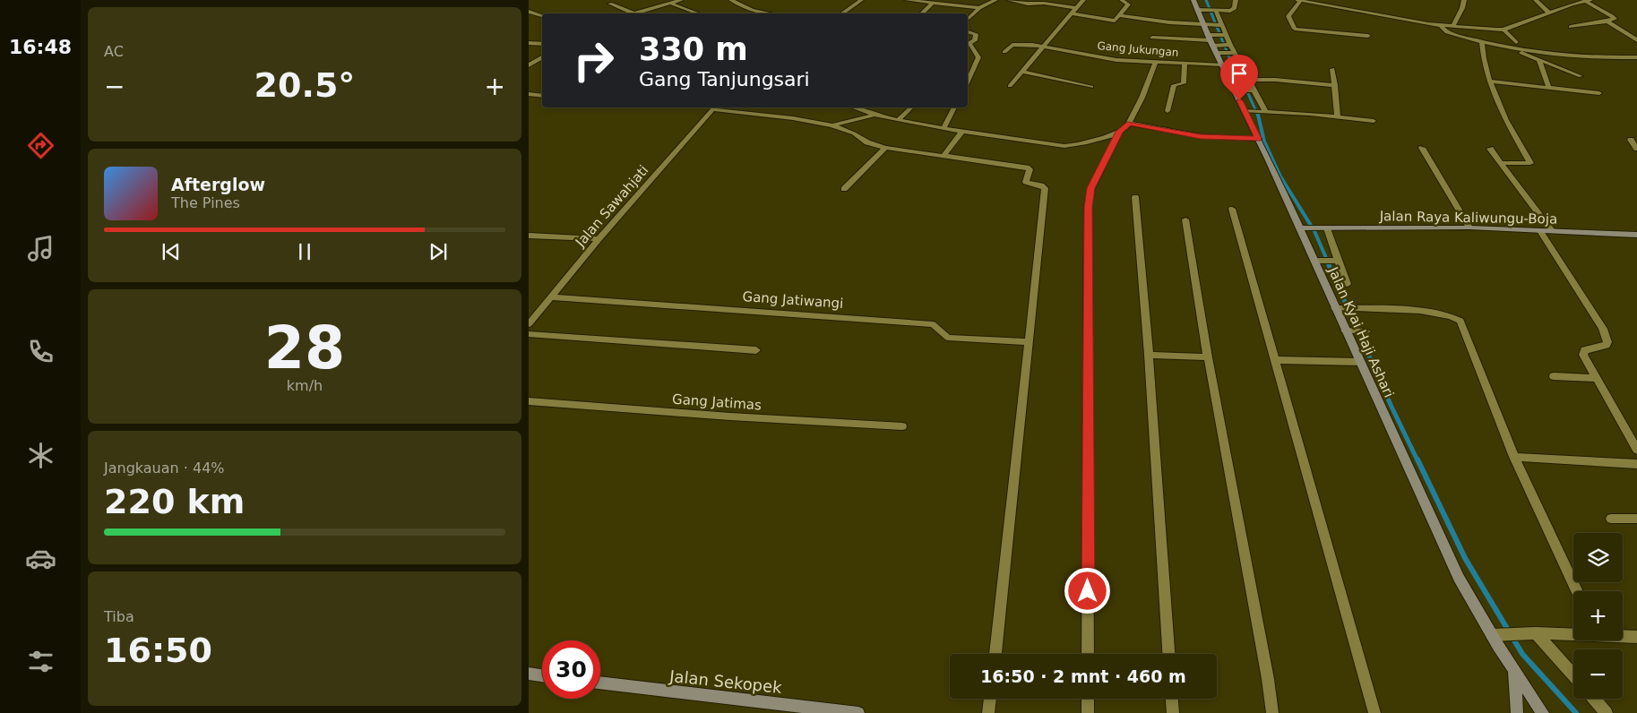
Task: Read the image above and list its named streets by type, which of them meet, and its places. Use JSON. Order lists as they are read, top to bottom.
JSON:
{
  "streets": {
    "main road": ["Jalan Raya Kaliwungu-Boja", "Jalan Kyai Haji Ashari", "Jalan Sekopek"],
    "street": [
      "Gang Jukungan",
      "Jalan Sawahjati",
      "Gang Jatiwangi",
      "Gang Jatimas"
    ]
  },
  "crossings": [
    ["Gang Jukungan", "Jalan Kyai Haji Ashari"],
    ["Jalan Sawahjati", "Gang Jatiwangi"],
    ["Jalan Raya Kaliwungu-Boja", "Jalan Kyai Haji Ashari"]
  ],
  "page": {
    "tabs": "16:48",
    "tile": [
      "AC",
      ["28", "km/h"],
      ["Jangkauan · 44%", "220 km"],
      ["Tiba", "16:50"]
    ],
    "turn": ["330 m", "Gang Tanjungsari"],
    "heat": ["−", "20.5°", "+"],
    "song": ["Afterglow", "The Pines"],
    "map_buttons": ["+", "−"],
    "limit": "30",
    "trip": "16:50 · 2 mnt · 460 m"
  }
}
